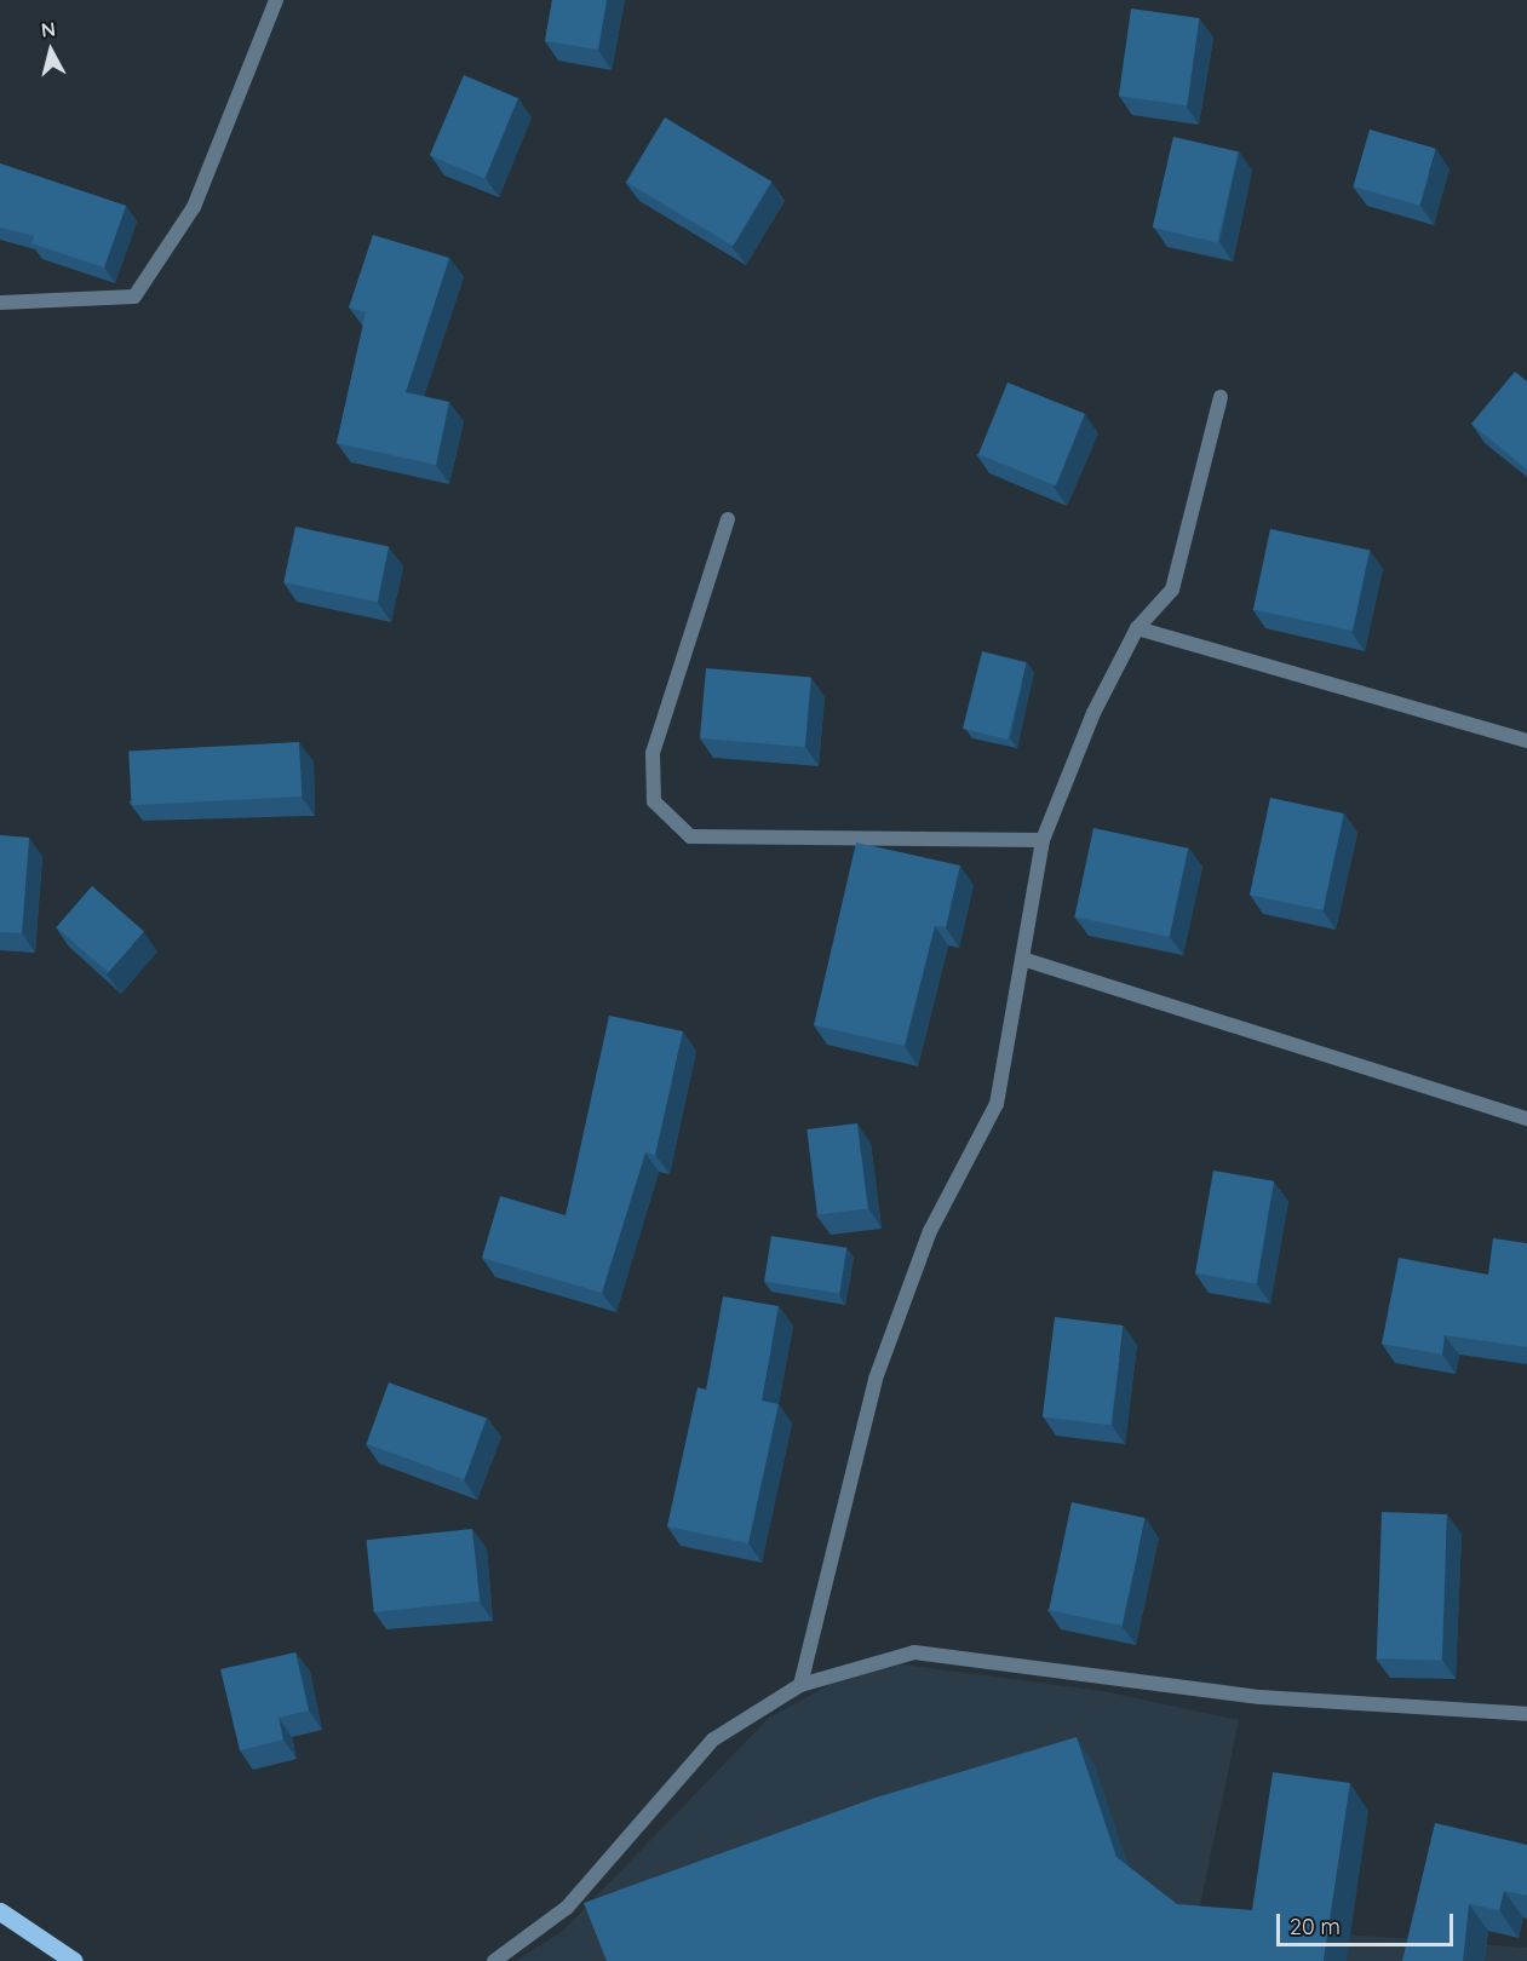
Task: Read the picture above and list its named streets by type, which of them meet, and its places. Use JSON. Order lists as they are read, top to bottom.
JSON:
{
  "scale_bar": "20 m",
  "north": "top"
}
